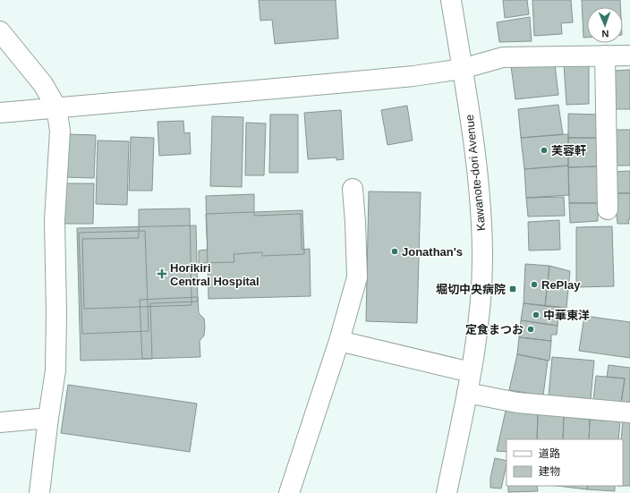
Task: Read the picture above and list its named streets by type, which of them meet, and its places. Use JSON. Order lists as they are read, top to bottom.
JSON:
{
  "streets": {
    "street": ["Kawanote-dori Avenue"]
  },
  "places": {
    "other": [
      "芙蓉軒",
      "Jonathan's",
      "RePlay",
      "中華東洋",
      "定食まつお"
    ],
    "health": ["Horikiri Central Hospital"],
    "transit": ["堀切中央病院"]
  },
  "legend": ["道路", "建物"],
  "north": "bottom"
}
